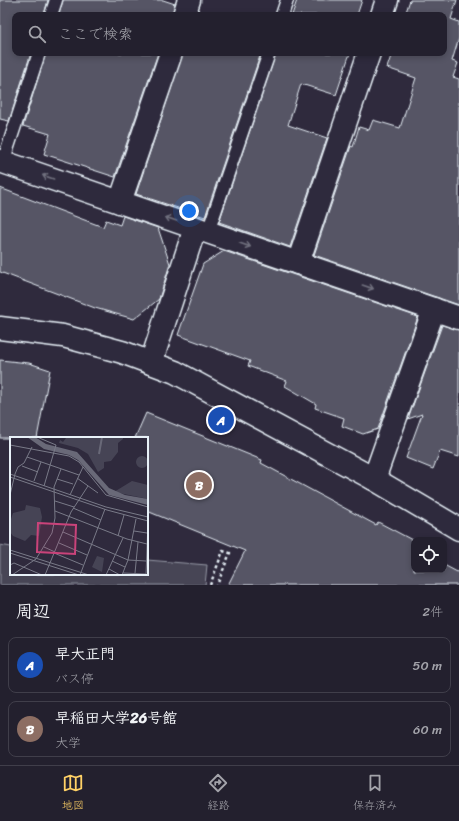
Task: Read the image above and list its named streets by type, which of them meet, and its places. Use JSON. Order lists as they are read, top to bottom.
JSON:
{
  "page": {
    "search": "ここで検索",
    "pins": ["A", "B"],
    "heading": ["周辺", "2件"],
    "list": [
      {
        "mark": "A",
        "name": "早大正門",
        "note": "バス停",
        "value": "50 m"
      },
      {
        "mark": "B",
        "name": "早稲田大学26号館",
        "note": "大学",
        "value": "60 m"
      }
    ],
    "nav": ["地図", "経路", "保存済み"]
  }
}
